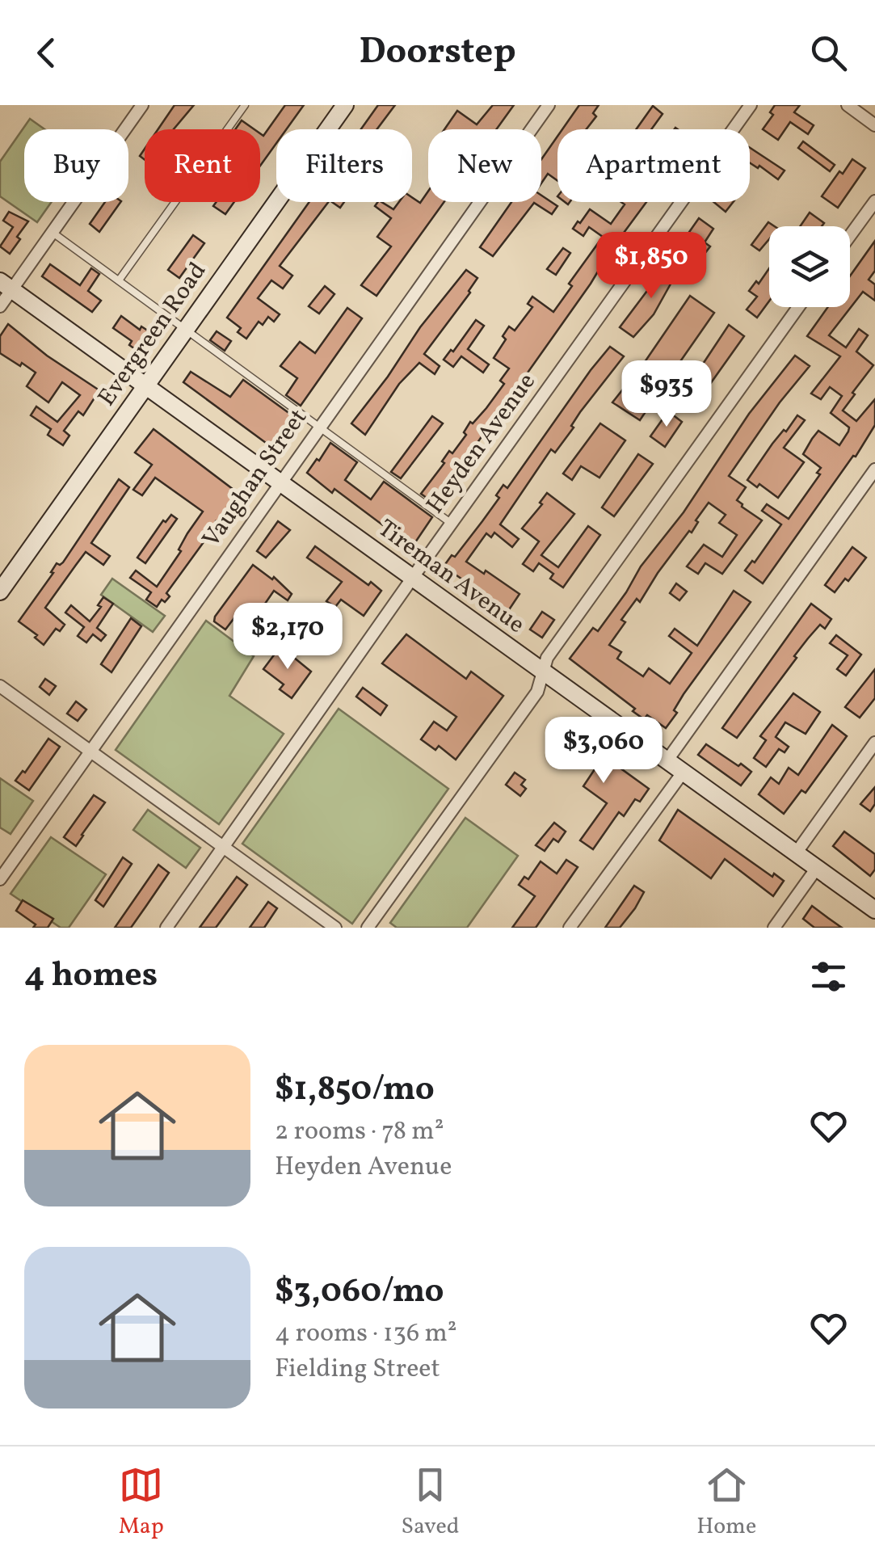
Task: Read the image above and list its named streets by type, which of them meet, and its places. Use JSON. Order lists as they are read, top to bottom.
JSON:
{
  "streets": {
    "street": [
      "Evergreen Road",
      "Heyden Avenue",
      "Vaughan Street",
      "Tireman Avenue"
    ]
  },
  "crossings": [
    ["Evergreen Road", "Tireman Avenue"],
    ["Heyden Avenue", "Tireman Avenue"],
    ["Vaughan Street", "Tireman Avenue"]
  ],
  "page": {
    "header": "Doorstep",
    "chip": [
      "Buy",
      "Rent",
      "Filters",
      "New",
      "Apartment"
    ],
    "price": [
      "$1,850",
      "$935",
      "$2,170",
      "$3,060"
    ],
    "heading": "4 homes",
    "list": [
      {
        "name": "$1,850/mo",
        "note": "2 rooms · 78 m² · Heyden Avenue"
      },
      {
        "name": "$3,060/mo",
        "note": "4 rooms · 136 m² · Fielding Street"
      }
    ],
    "tabs": ["Map", "Saved", "Home"]
  }
}
